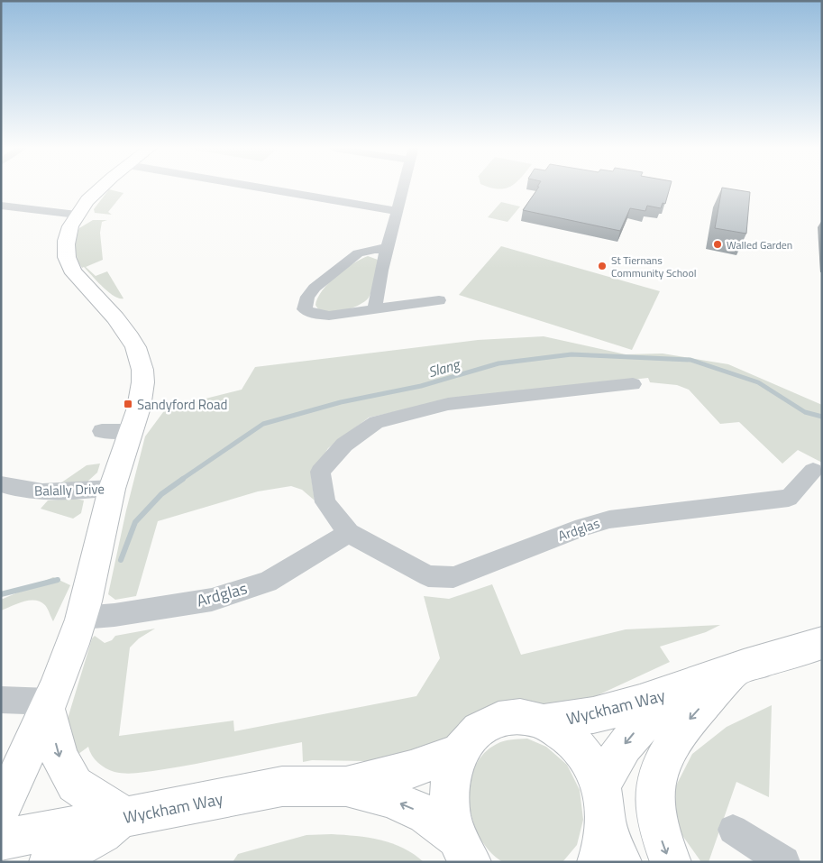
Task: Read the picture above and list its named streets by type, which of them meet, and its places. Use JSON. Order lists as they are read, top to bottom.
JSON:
{
  "streets": {
    "main road": ["Wyckham Way"],
    "street": ["Balally Drive", "Ardglas"]
  },
  "water": ["Slang"],
  "places": {
    "other": ["Walled Garden", "St Tiernans Community School"],
    "transit": ["Sandyford Road"]
  }
}
